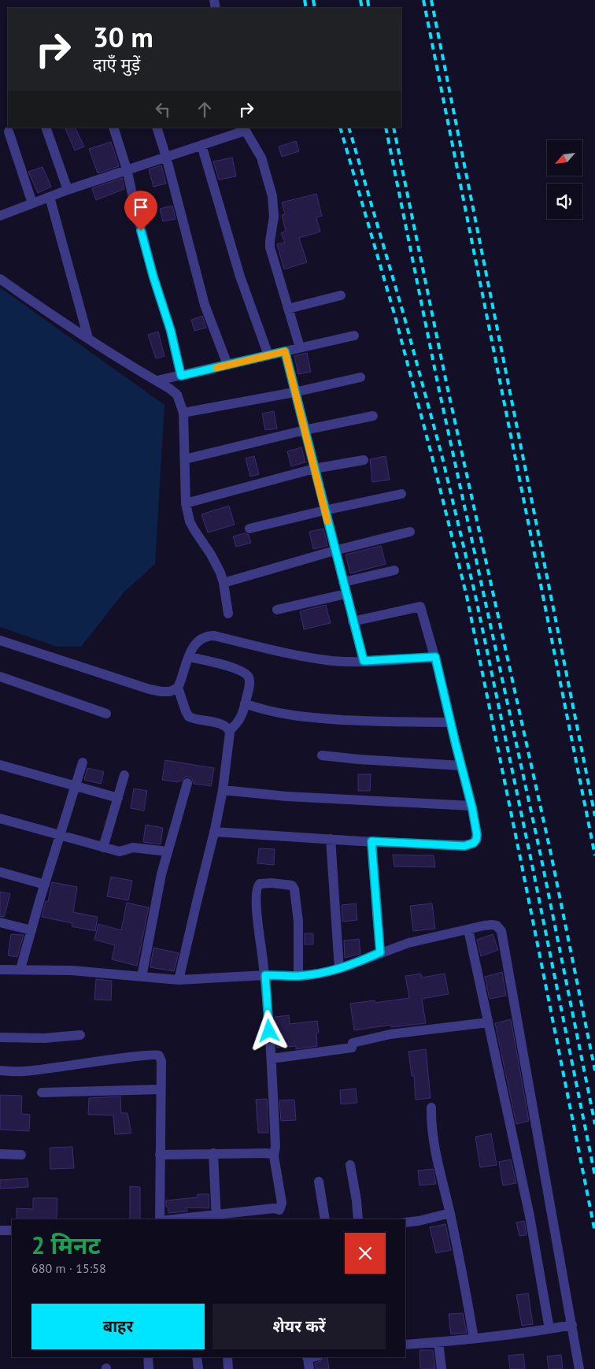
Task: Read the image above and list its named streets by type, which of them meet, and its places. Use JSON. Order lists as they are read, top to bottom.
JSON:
{
  "north": "bottom left",
  "page": {
    "turn": ["30 m", "दाएँ मुड़ें"],
    "heading": ["2 मिनट", "680 m · 15:58"],
    "buttons": ["बाहर", "शेयर करें"]
  }
}
